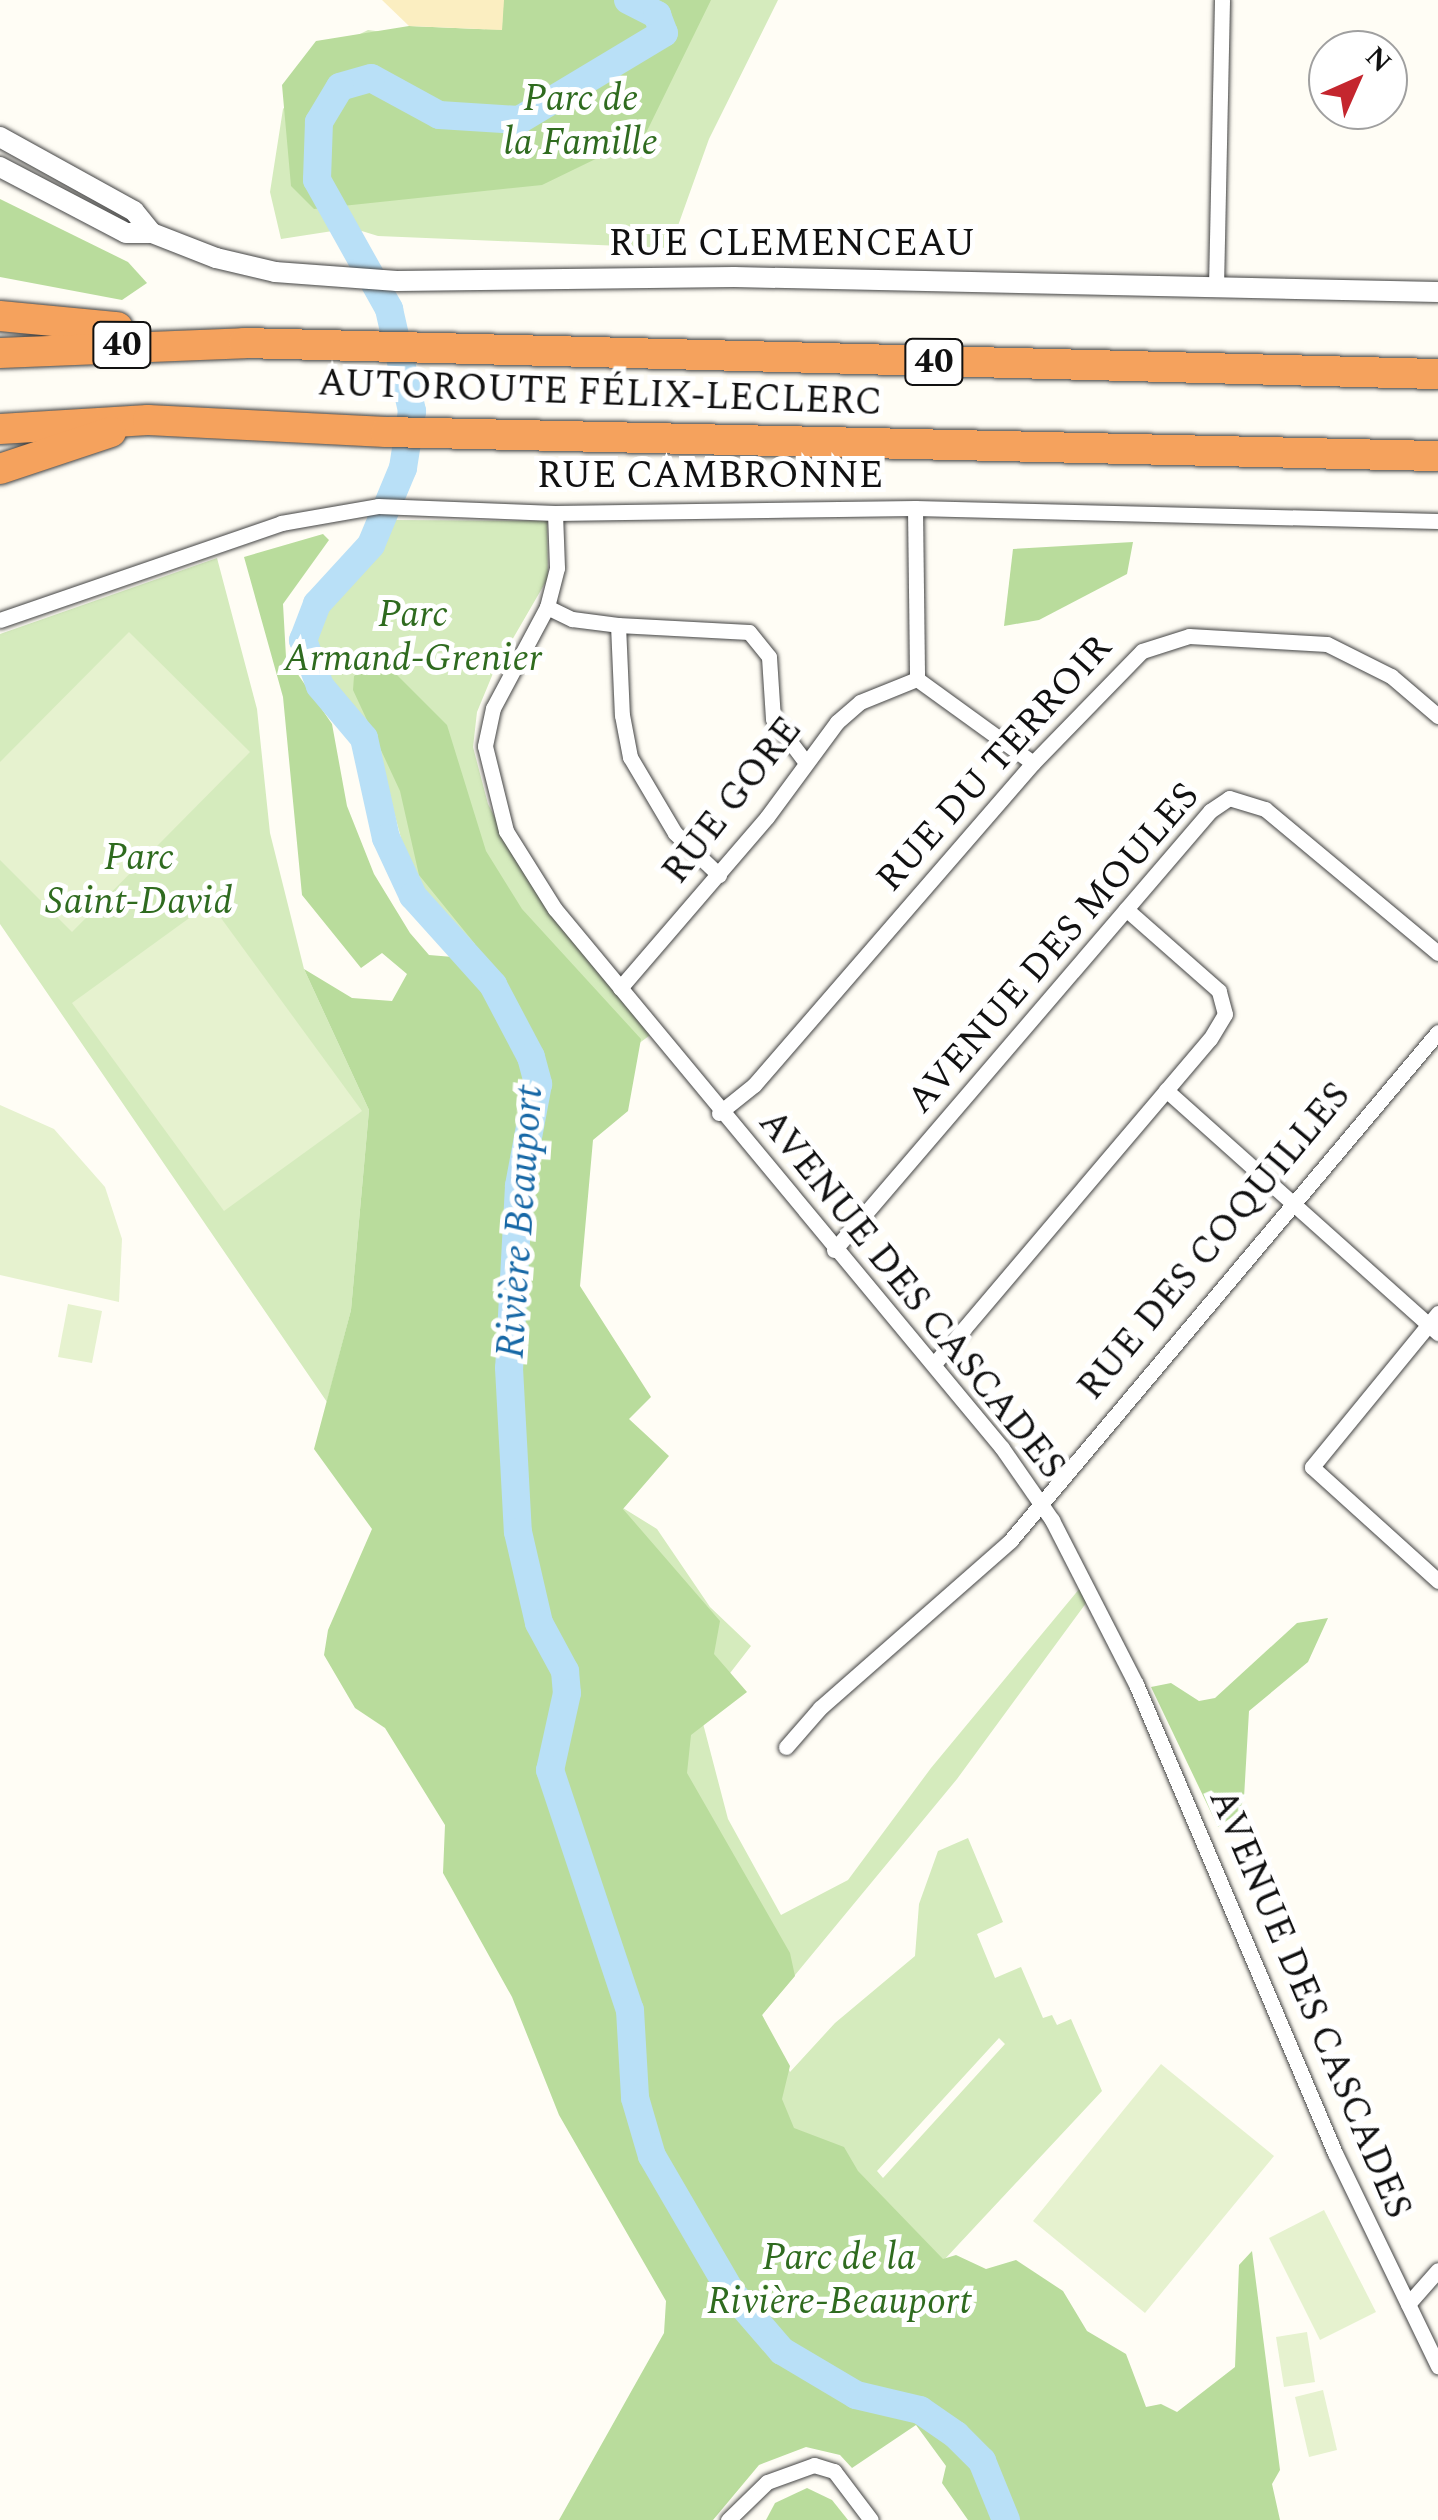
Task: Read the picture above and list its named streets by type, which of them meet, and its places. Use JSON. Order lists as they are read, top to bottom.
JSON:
{
  "streets": {
    "highway": ["40", "AUTOROUTE FÉLIX-LECLERC"],
    "street": [
      "RUE CLEMENCEAU",
      "RUE CAMBRONNE",
      "RUE DU TERROIR",
      "RUE GORE",
      "AVENUE DES MOULES",
      "RUE DES COQUILLES",
      "AVENUE DES CASCADES"
    ]
  },
  "crossings": [
    ["RUE CAMBRONNE", "AVENUE DES CASCADES"],
    ["RUE DU TERROIR", "AVENUE DES CASCADES"],
    ["RUE GORE", "AVENUE DES CASCADES"],
    ["AVENUE DES MOULES", "AVENUE DES CASCADES"],
    ["RUE DES COQUILLES", "AVENUE DES CASCADES"]
  ],
  "water": ["Rivière Beauport"],
  "parks": [
    "Parc de la Famille",
    "Parc Armand-Grenier",
    "Parc Saint-David",
    "Parc de la Rivière-Beauport"
  ],
  "north": "top right"
}
